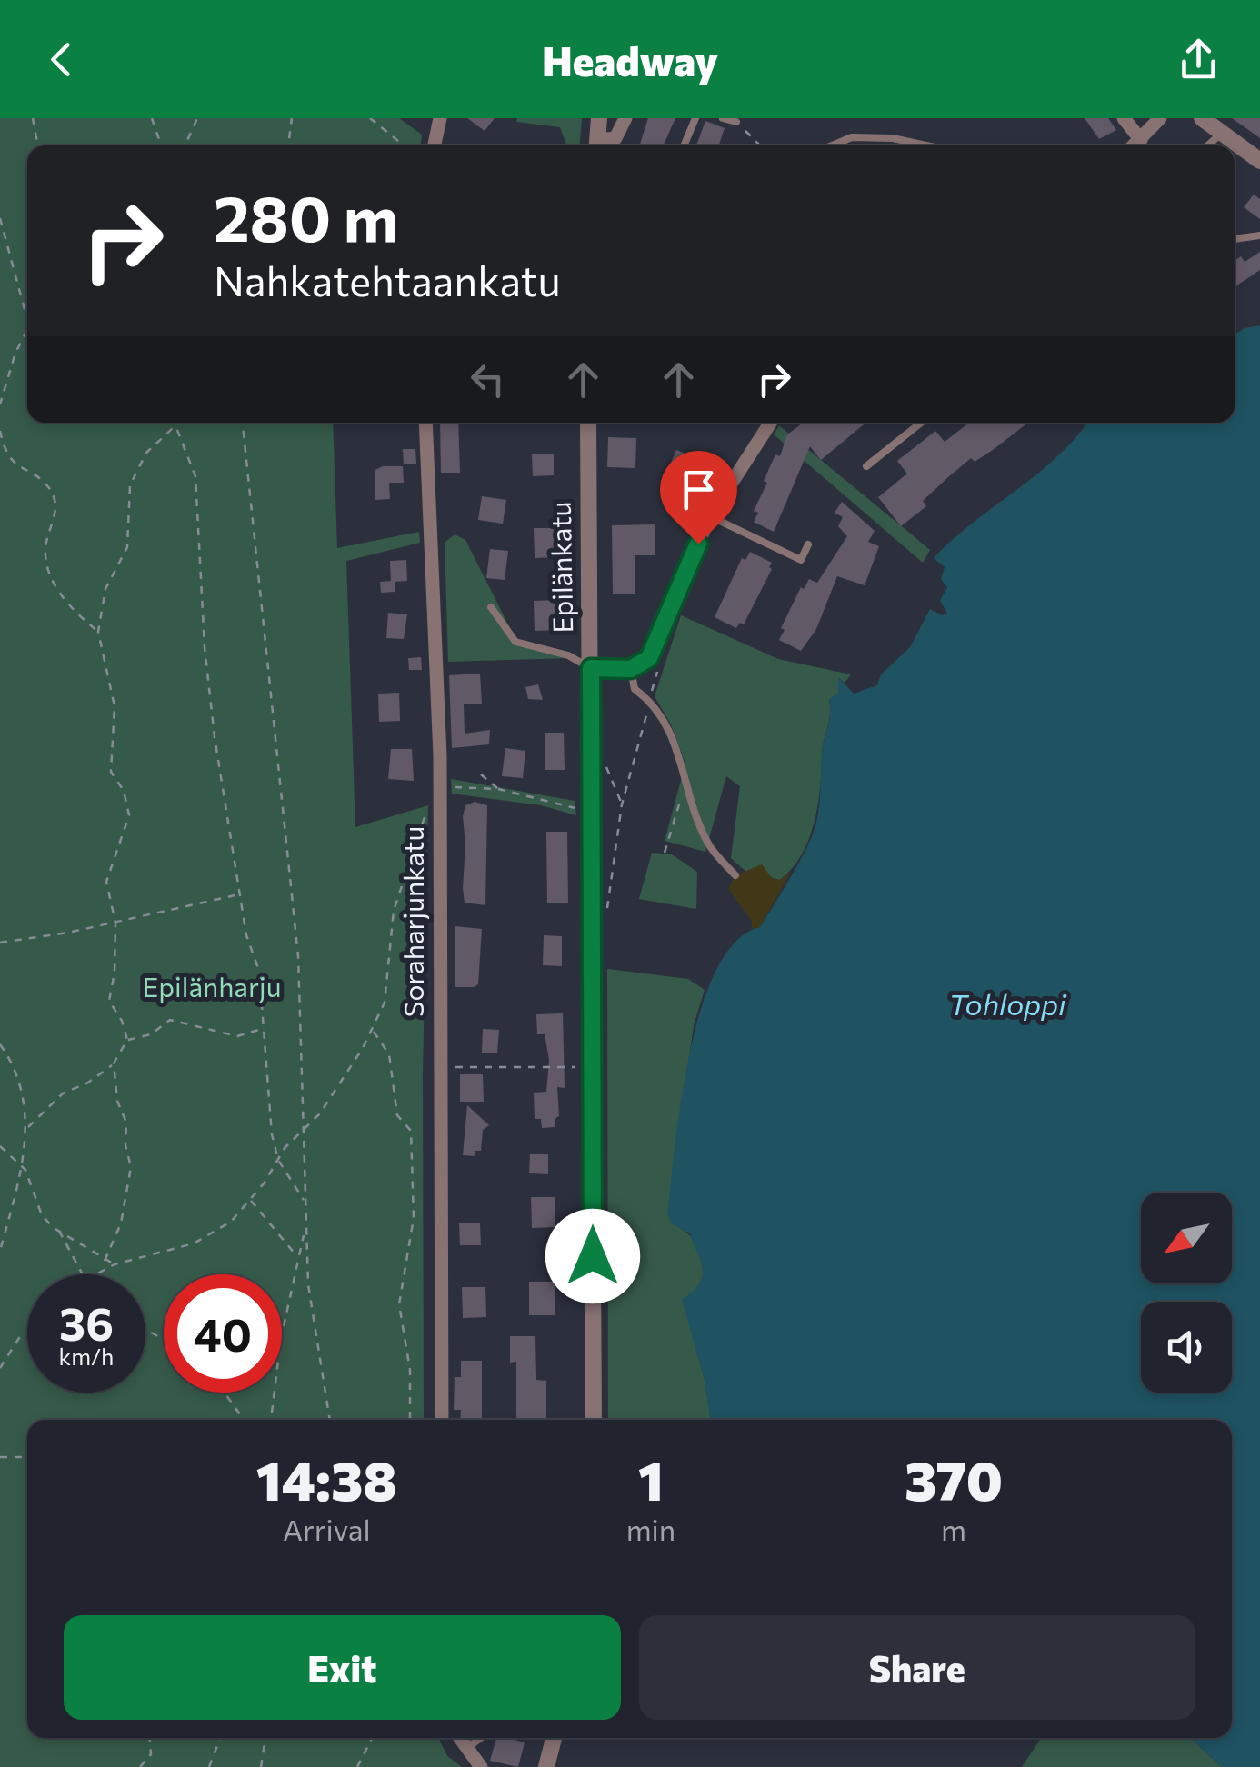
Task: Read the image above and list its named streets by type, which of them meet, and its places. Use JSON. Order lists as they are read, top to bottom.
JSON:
{
  "streets": {
    "street": ["Epilänkatu", "Soraharjunkatu"]
  },
  "water": ["Tohloppi"],
  "parks": ["Epilänharju"],
  "north": "bottom left",
  "page": {
    "header": "Headway",
    "turn": ["280 m", "Nahkatehtaankatu"],
    "speed": "36 km/h",
    "limit": "40",
    "eta": [
      "14:38",
      "Arrival",
      "1",
      "min",
      "370",
      "m"
    ],
    "buttons": ["Exit", "Share"]
  }
}
